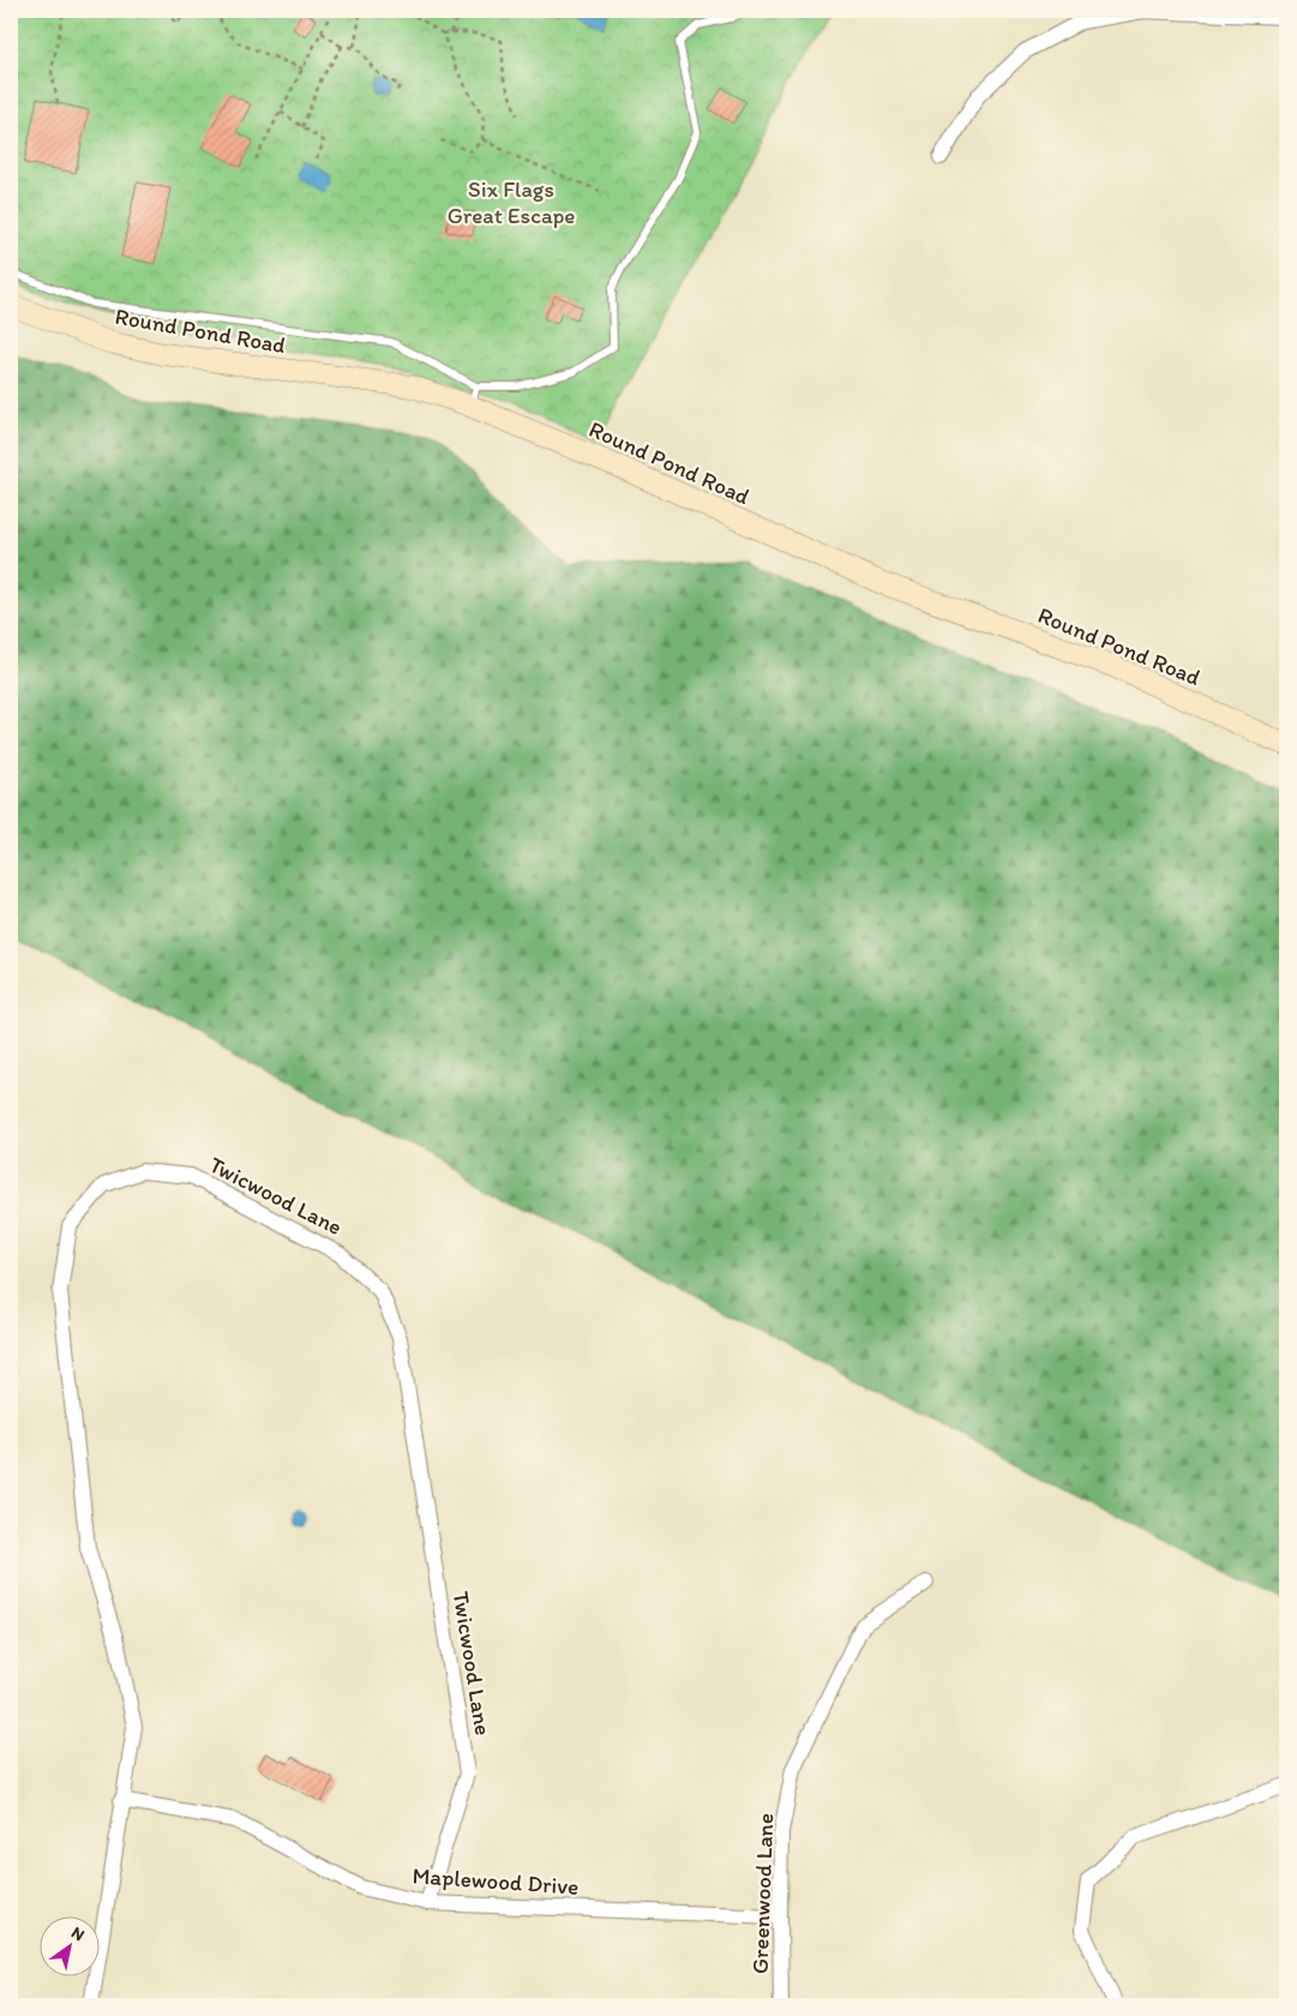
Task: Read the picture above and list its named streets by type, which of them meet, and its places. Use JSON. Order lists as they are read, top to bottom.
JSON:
{
  "streets": {
    "street": [
      "Round Pond Road",
      "Twicwood Lane",
      "Maplewood Drive",
      "Greenwood Lane"
    ]
  },
  "crossings": [
    ["Twicwood Lane", "Maplewood Drive"],
    ["Maplewood Drive", "Greenwood Lane"]
  ],
  "parks": ["Six Flags Great Escape"],
  "north": "top right"
}
